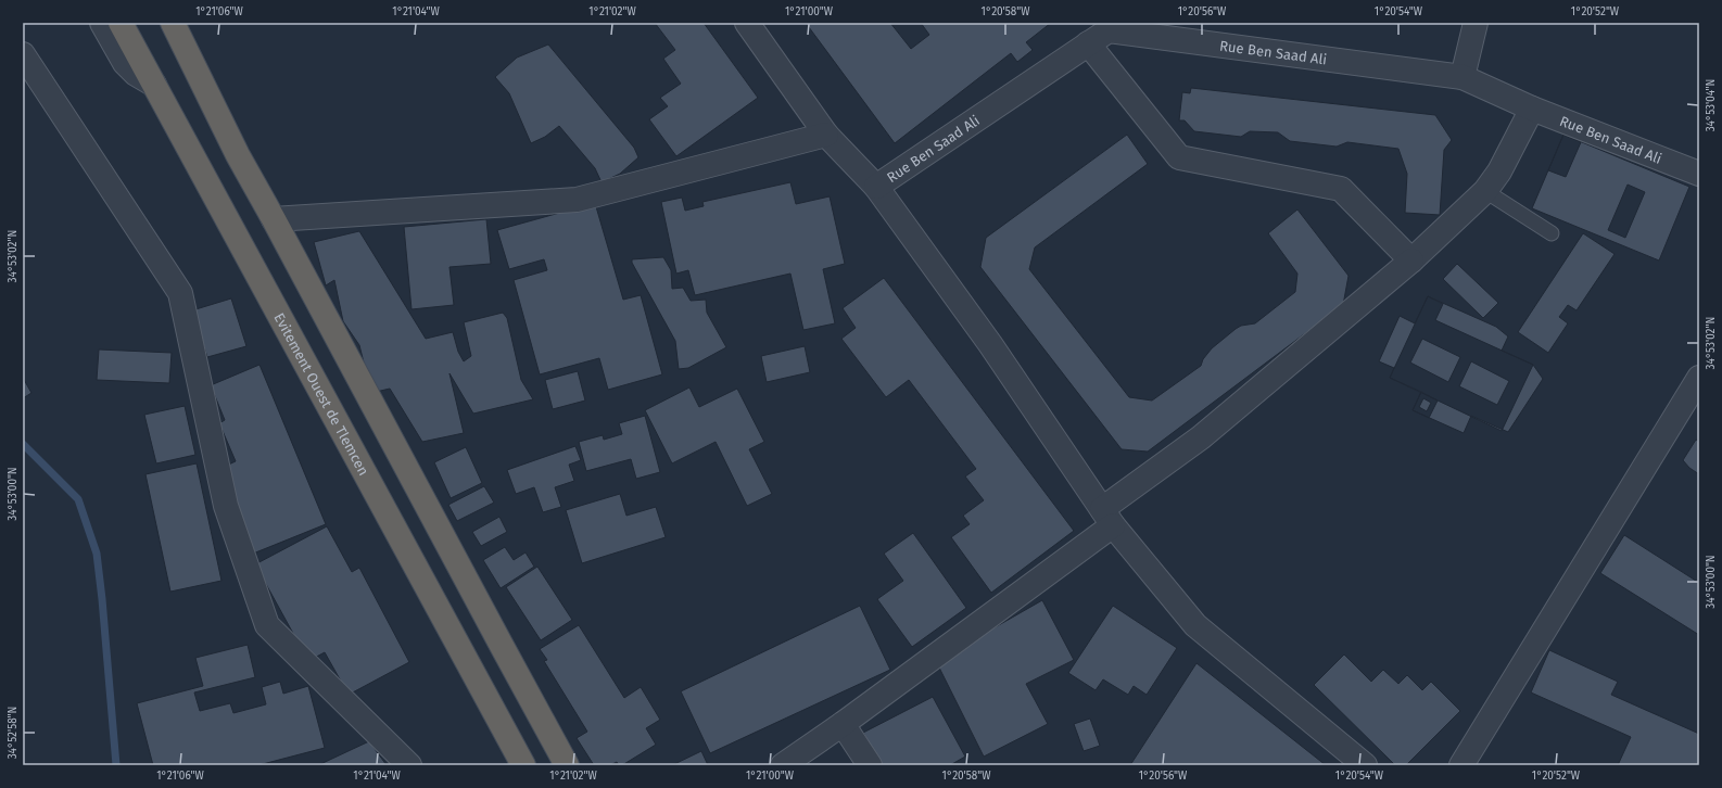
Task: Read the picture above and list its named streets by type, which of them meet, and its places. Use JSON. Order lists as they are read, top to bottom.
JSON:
{
  "streets": {
    "highway": ["Evitement Ouest de Tlemcen"],
    "street": ["Rue Ben Saad Ali"]
  },
  "coordinates": [
    "1°21'06\"W",
    "1°21'04\"W",
    "1°21'02\"W",
    "1°21'00\"W",
    "1°20'58\"W",
    "1°20'56\"W",
    "1°20'54\"W",
    "1°20'52\"W",
    "34°53'04\"N",
    "34°53'02\"N",
    "34°53'00\"N",
    "34°52'58\"N"
  ]
}
